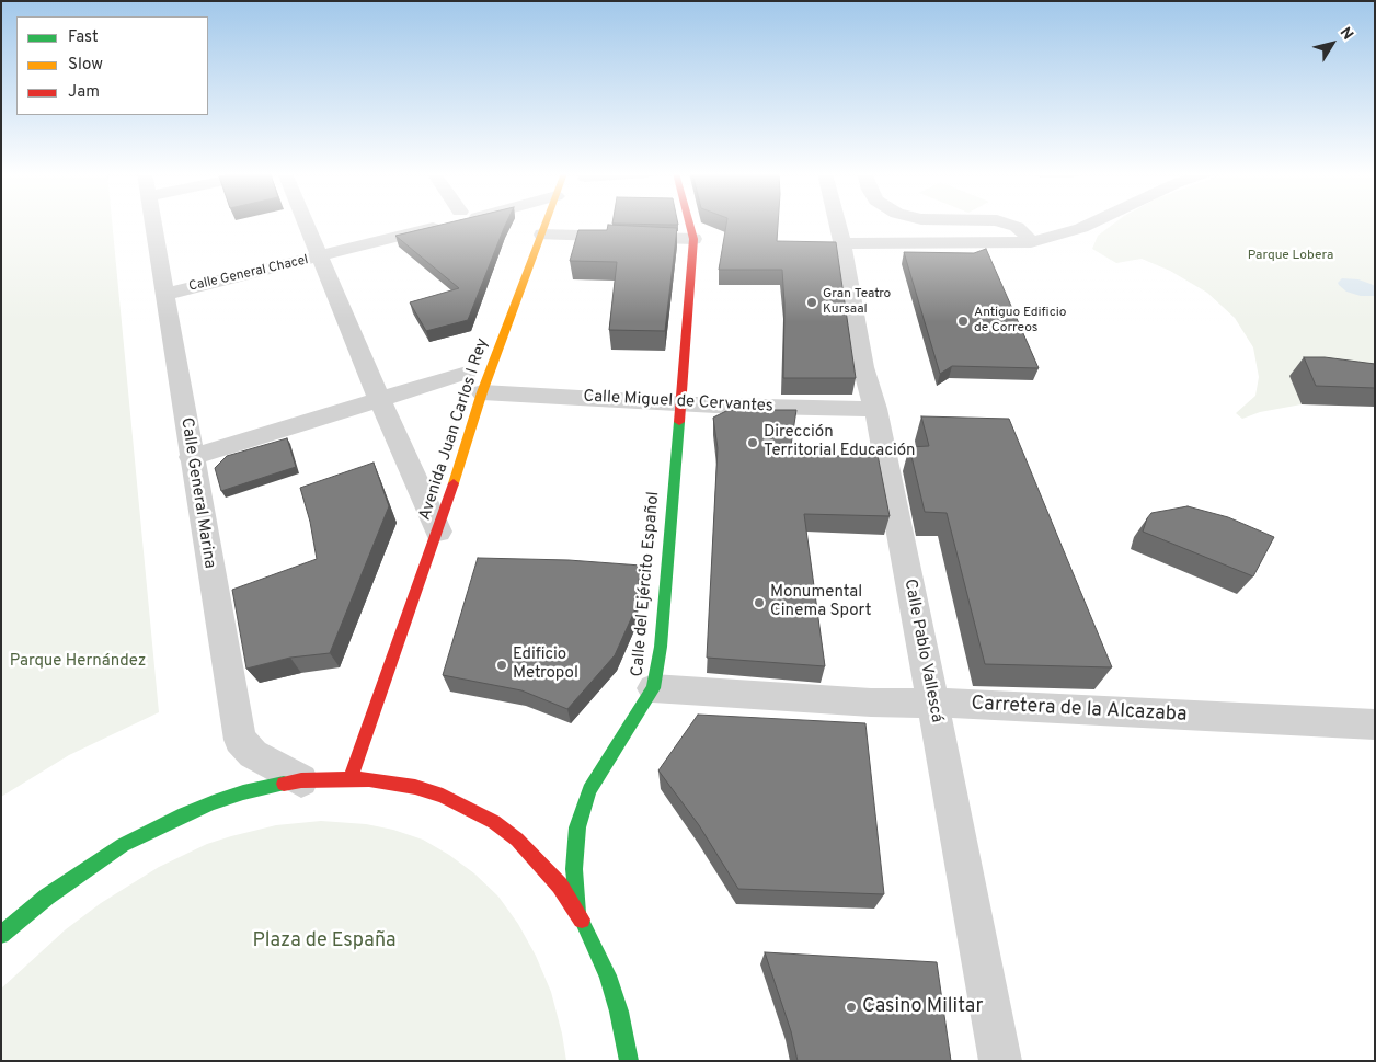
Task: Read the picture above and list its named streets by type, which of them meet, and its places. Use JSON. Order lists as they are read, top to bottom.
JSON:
{
  "streets": {
    "main road": ["Avenida Juan Carlos I Rey", "Calle del Ejército Español"],
    "street": [
      "Calle General Chacel",
      "Calle Miguel de Cervantes",
      "Calle General Marina",
      "Calle Pablo Vallescá",
      "Carretera de la Alcazaba"
    ]
  },
  "crossings": [
    ["Calle General Chacel", "Calle General Marina"],
    ["Calle Miguel de Cervantes", "Avenida Juan Carlos I Rey"],
    ["Calle Miguel de Cervantes", "Calle del Ejército Español"],
    ["Calle Miguel de Cervantes", "Calle Pablo Vallescá"],
    ["Calle del Ejército Español", "Carretera de la Alcazaba"],
    ["Calle Pablo Vallescá", "Carretera de la Alcazaba"]
  ],
  "parks": ["Parque Lobera", "Parque Hernández", "Plaza de España"],
  "places": [
    "Gran Teatro Kursaal",
    "Antiguo Edificio de Correos",
    "Dirección Territorial Educación",
    "Monumental Cinema Sport",
    "Edificio Metropol",
    "Casino Militar"
  ],
  "legend": ["Fast", "Slow", "Jam"],
  "north": "top right"
}
